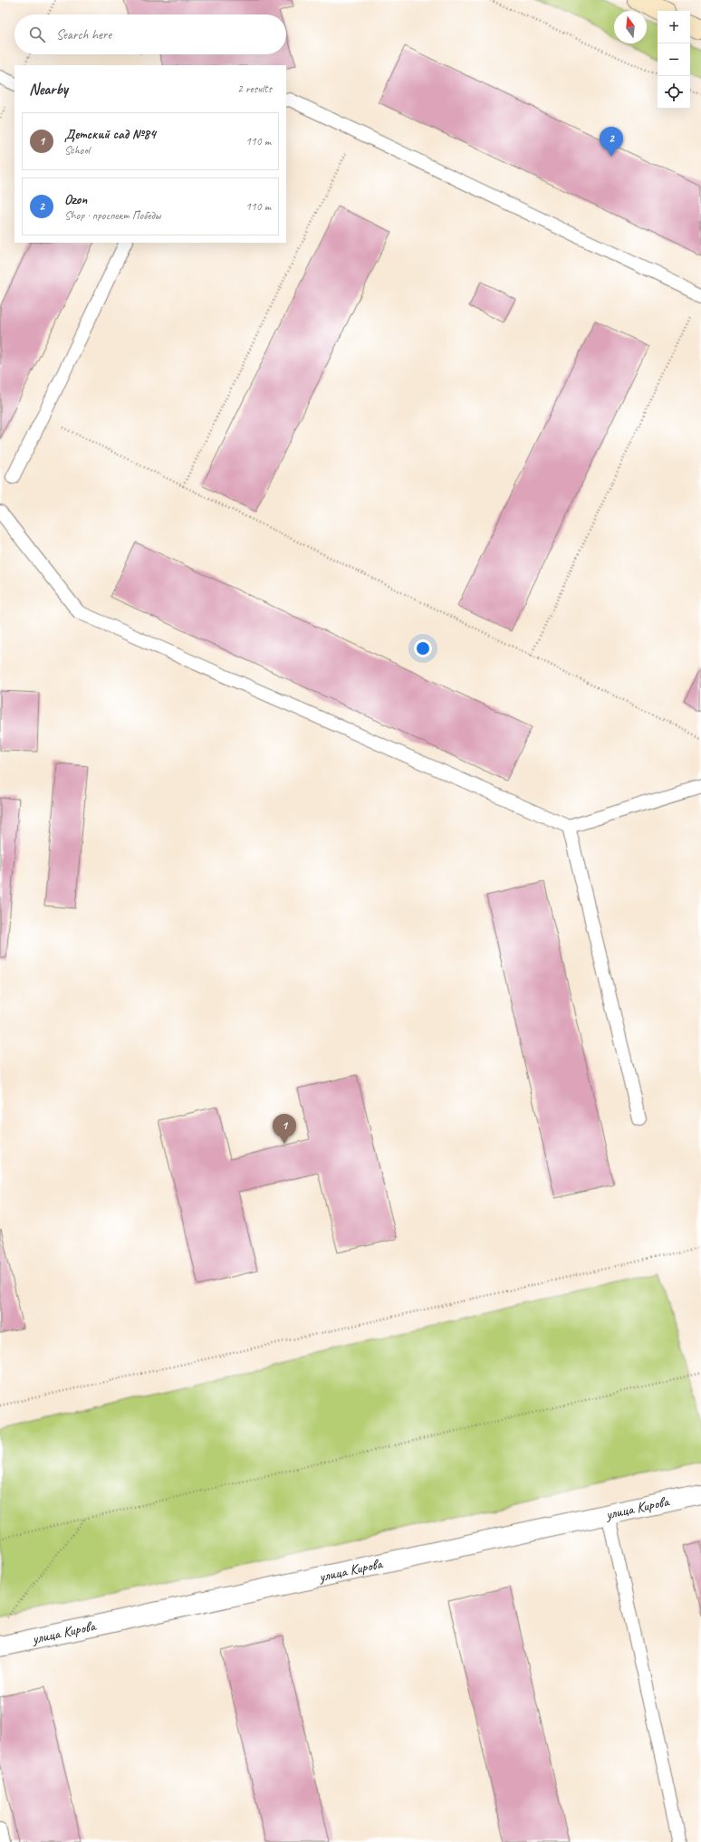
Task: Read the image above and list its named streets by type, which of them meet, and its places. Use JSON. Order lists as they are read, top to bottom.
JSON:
{
  "streets": {
    "street": ["улица Кирова"]
  },
  "north": "top",
  "page": {
    "map_buttons": ["+", "−"],
    "search": "Search here",
    "heading": ["Nearby", "2 results"],
    "list": [
      {
        "mark": "1",
        "name": "Детский сад №84",
        "note": "School",
        "value": "110 m"
      },
      {
        "mark": "2",
        "name": "Ozon",
        "note": "Shop · проспект Победы",
        "value": "110 m"
      }
    ],
    "pins": ["2", "1"]
  }
}
